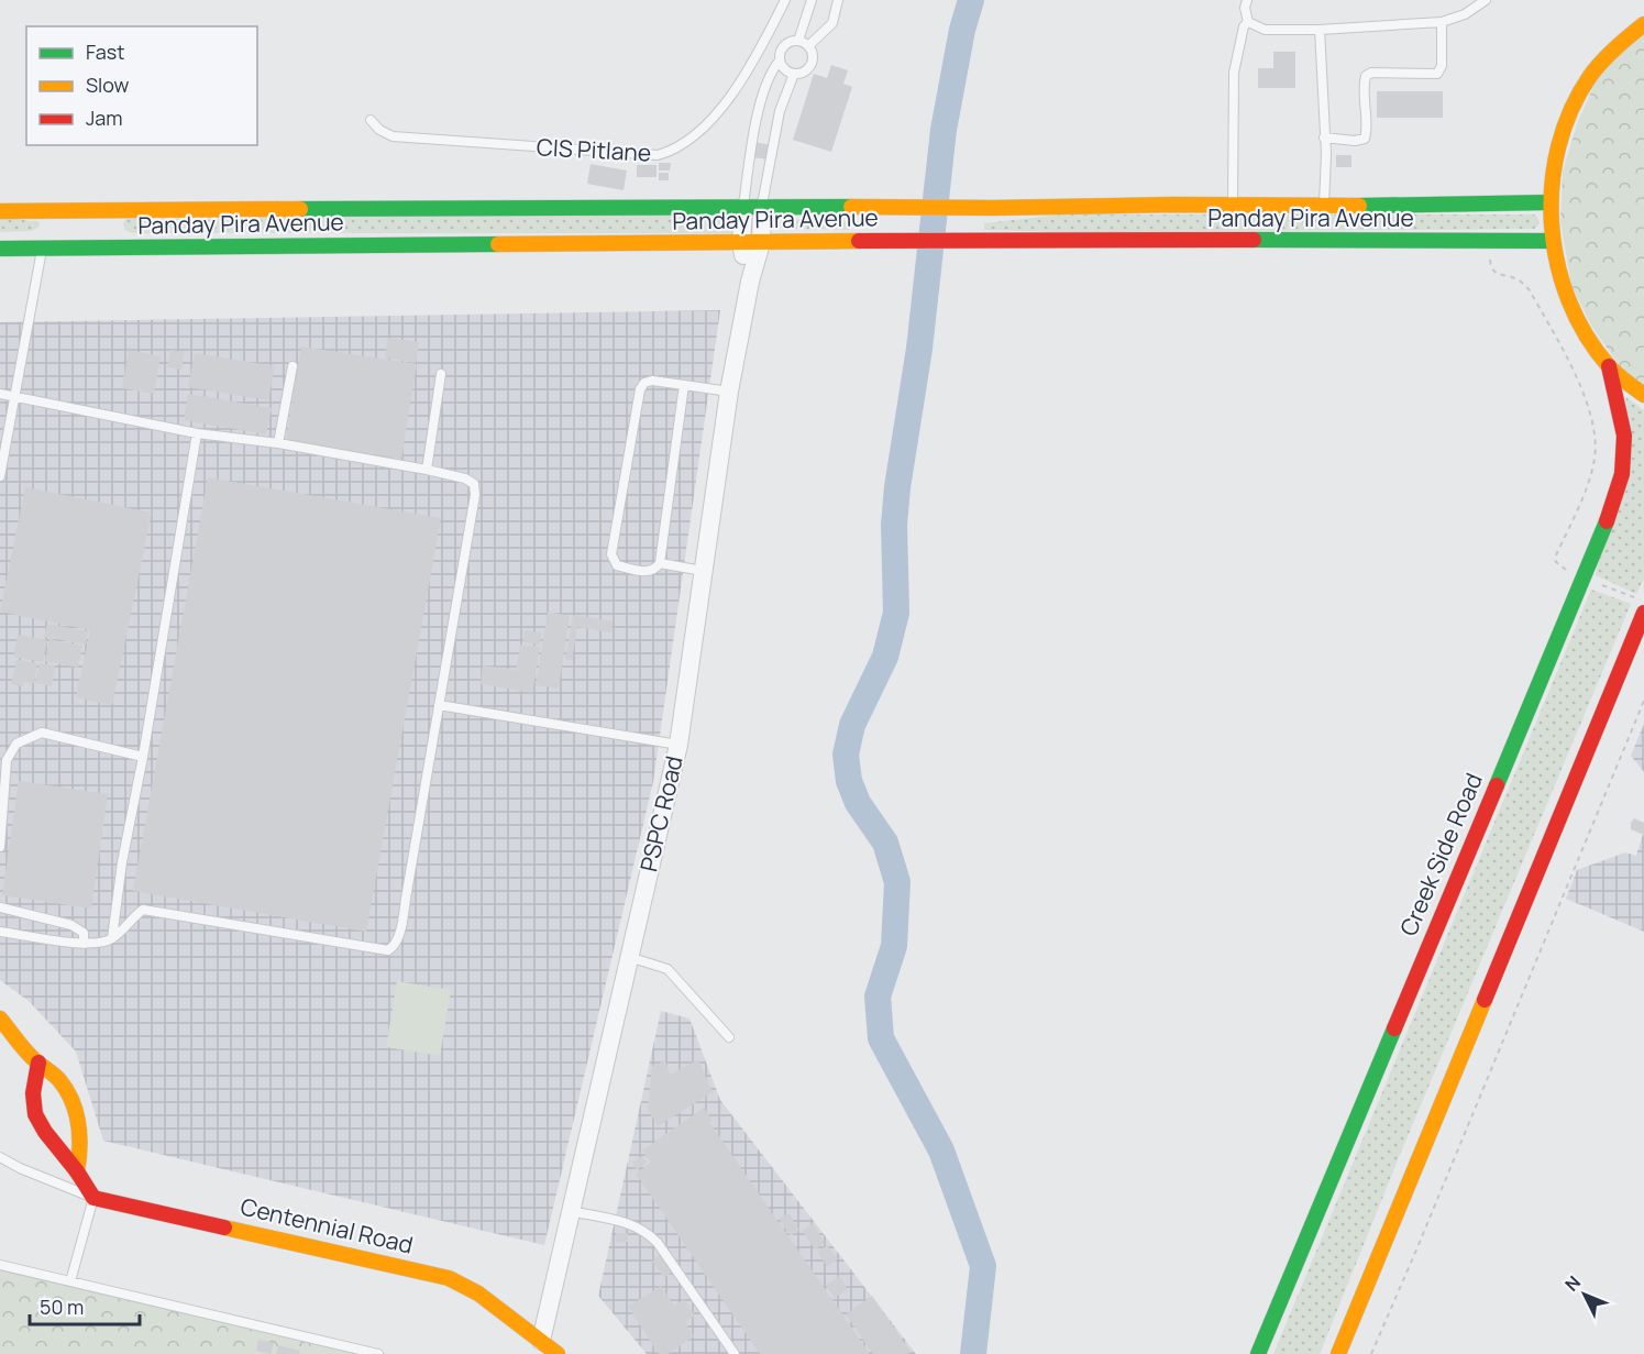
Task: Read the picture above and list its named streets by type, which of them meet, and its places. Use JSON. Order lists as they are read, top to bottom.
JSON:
{
  "streets": {
    "main road": ["Panday Pira Avenue", "Creek Side Road", "Centennial Road"],
    "street": ["PSPC Road"],
    "lane": ["CIS Pitlane"]
  },
  "crossings": [
    ["Panday Pira Avenue", "PSPC Road"],
    ["PSPC Road", "Centennial Road"]
  ],
  "legend": ["Fast", "Slow", "Jam"],
  "scale_bar": "50 m",
  "north": "top left"
}
